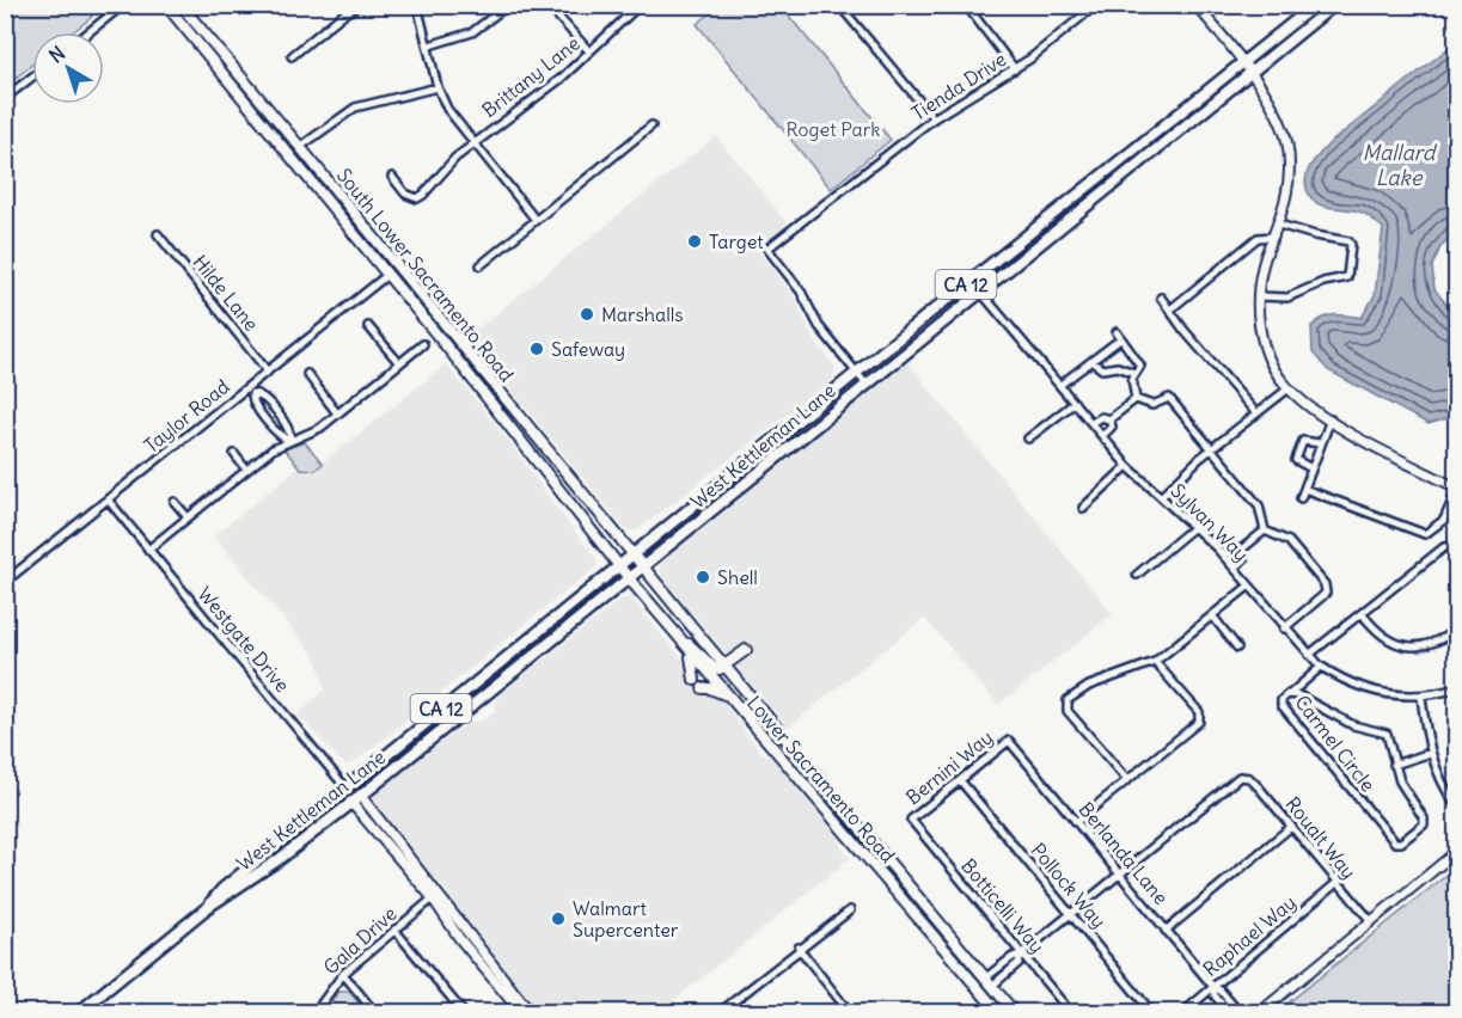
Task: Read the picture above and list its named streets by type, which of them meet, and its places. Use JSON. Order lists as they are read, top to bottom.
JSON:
{
  "streets": {
    "main road": [
      "South Lower Sacramento Road",
      "CA 12",
      "West Kettleman Lane",
      "Lower Sacramento Road"
    ],
    "street": [
      "Brittany Lane",
      "Tienda Drive",
      "Hilde Lane",
      "Taylor Road",
      "Sylvan Way",
      "Westgate Drive",
      "Carmel Circle",
      "Bernini Way",
      "Roualt Way",
      "Berlanda Lane",
      "Pollock Way",
      "Botticelli Way",
      "Raphael Way",
      "Gala Drive"
    ]
  },
  "crossings": [
    ["Tienda Drive", "West Kettleman Lane"],
    ["South Lower Sacramento Road", "Taylor Road"],
    ["South Lower Sacramento Road", "West Kettleman Lane"],
    ["South Lower Sacramento Road", "Lower Sacramento Road"],
    ["Hilde Lane", "Taylor Road"],
    ["Taylor Road", "Westgate Drive"],
    ["West Kettleman Lane", "Sylvan Way"],
    ["West Kettleman Lane", "Westgate Drive"],
    ["West Kettleman Lane", "Lower Sacramento Road"],
    ["Westgate Drive", "Gala Drive"],
    ["Bernini Way", "Berlanda Lane"],
    ["Bernini Way", "Pollock Way"],
    ["Bernini Way", "Botticelli Way"],
    ["Roualt Way", "Berlanda Lane"],
    ["Roualt Way", "Raphael Way"],
    ["Berlanda Lane", "Raphael Way"]
  ],
  "water": ["Mallard Lake"],
  "parks": ["Roget Park"],
  "places": [
    "Target",
    "Marshalls",
    "Safeway",
    "Shell",
    "Walmart Supercenter"
  ],
  "north": "top left"
}
